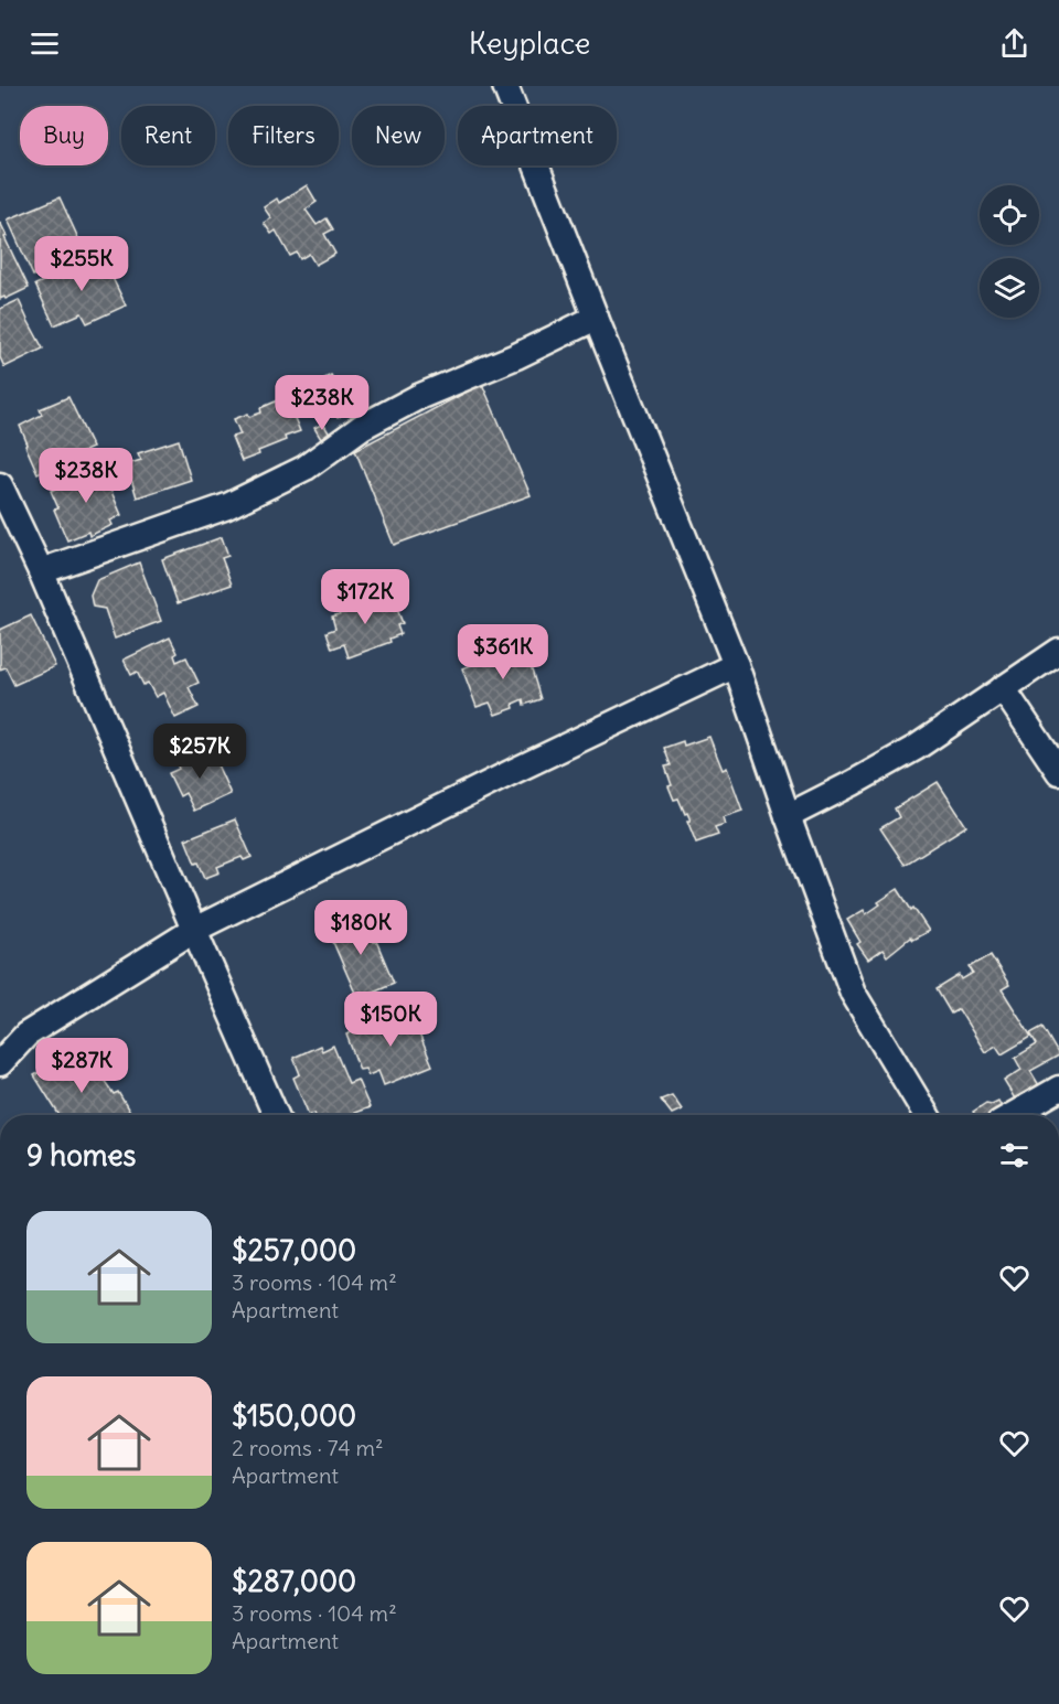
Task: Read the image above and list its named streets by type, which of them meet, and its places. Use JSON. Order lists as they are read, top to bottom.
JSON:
{
  "page": {
    "header": "Keyplace",
    "chip": [
      "Buy",
      "Rent",
      "Filters",
      "New",
      "Apartment"
    ],
    "price": [
      "$255K",
      "$238K",
      "$238K",
      "$172K",
      "$361K",
      "$257K",
      "$180K",
      "$150K",
      "$287K"
    ],
    "heading": "9 homes",
    "list": [
      {
        "name": "$257,000",
        "note": "3 rooms · 104 m² · Apartment"
      },
      {
        "name": "$150,000",
        "note": "2 rooms · 74 m² · Apartment"
      },
      {
        "name": "$287,000",
        "note": "3 rooms · 104 m² · Apartment"
      }
    ]
  }
}
